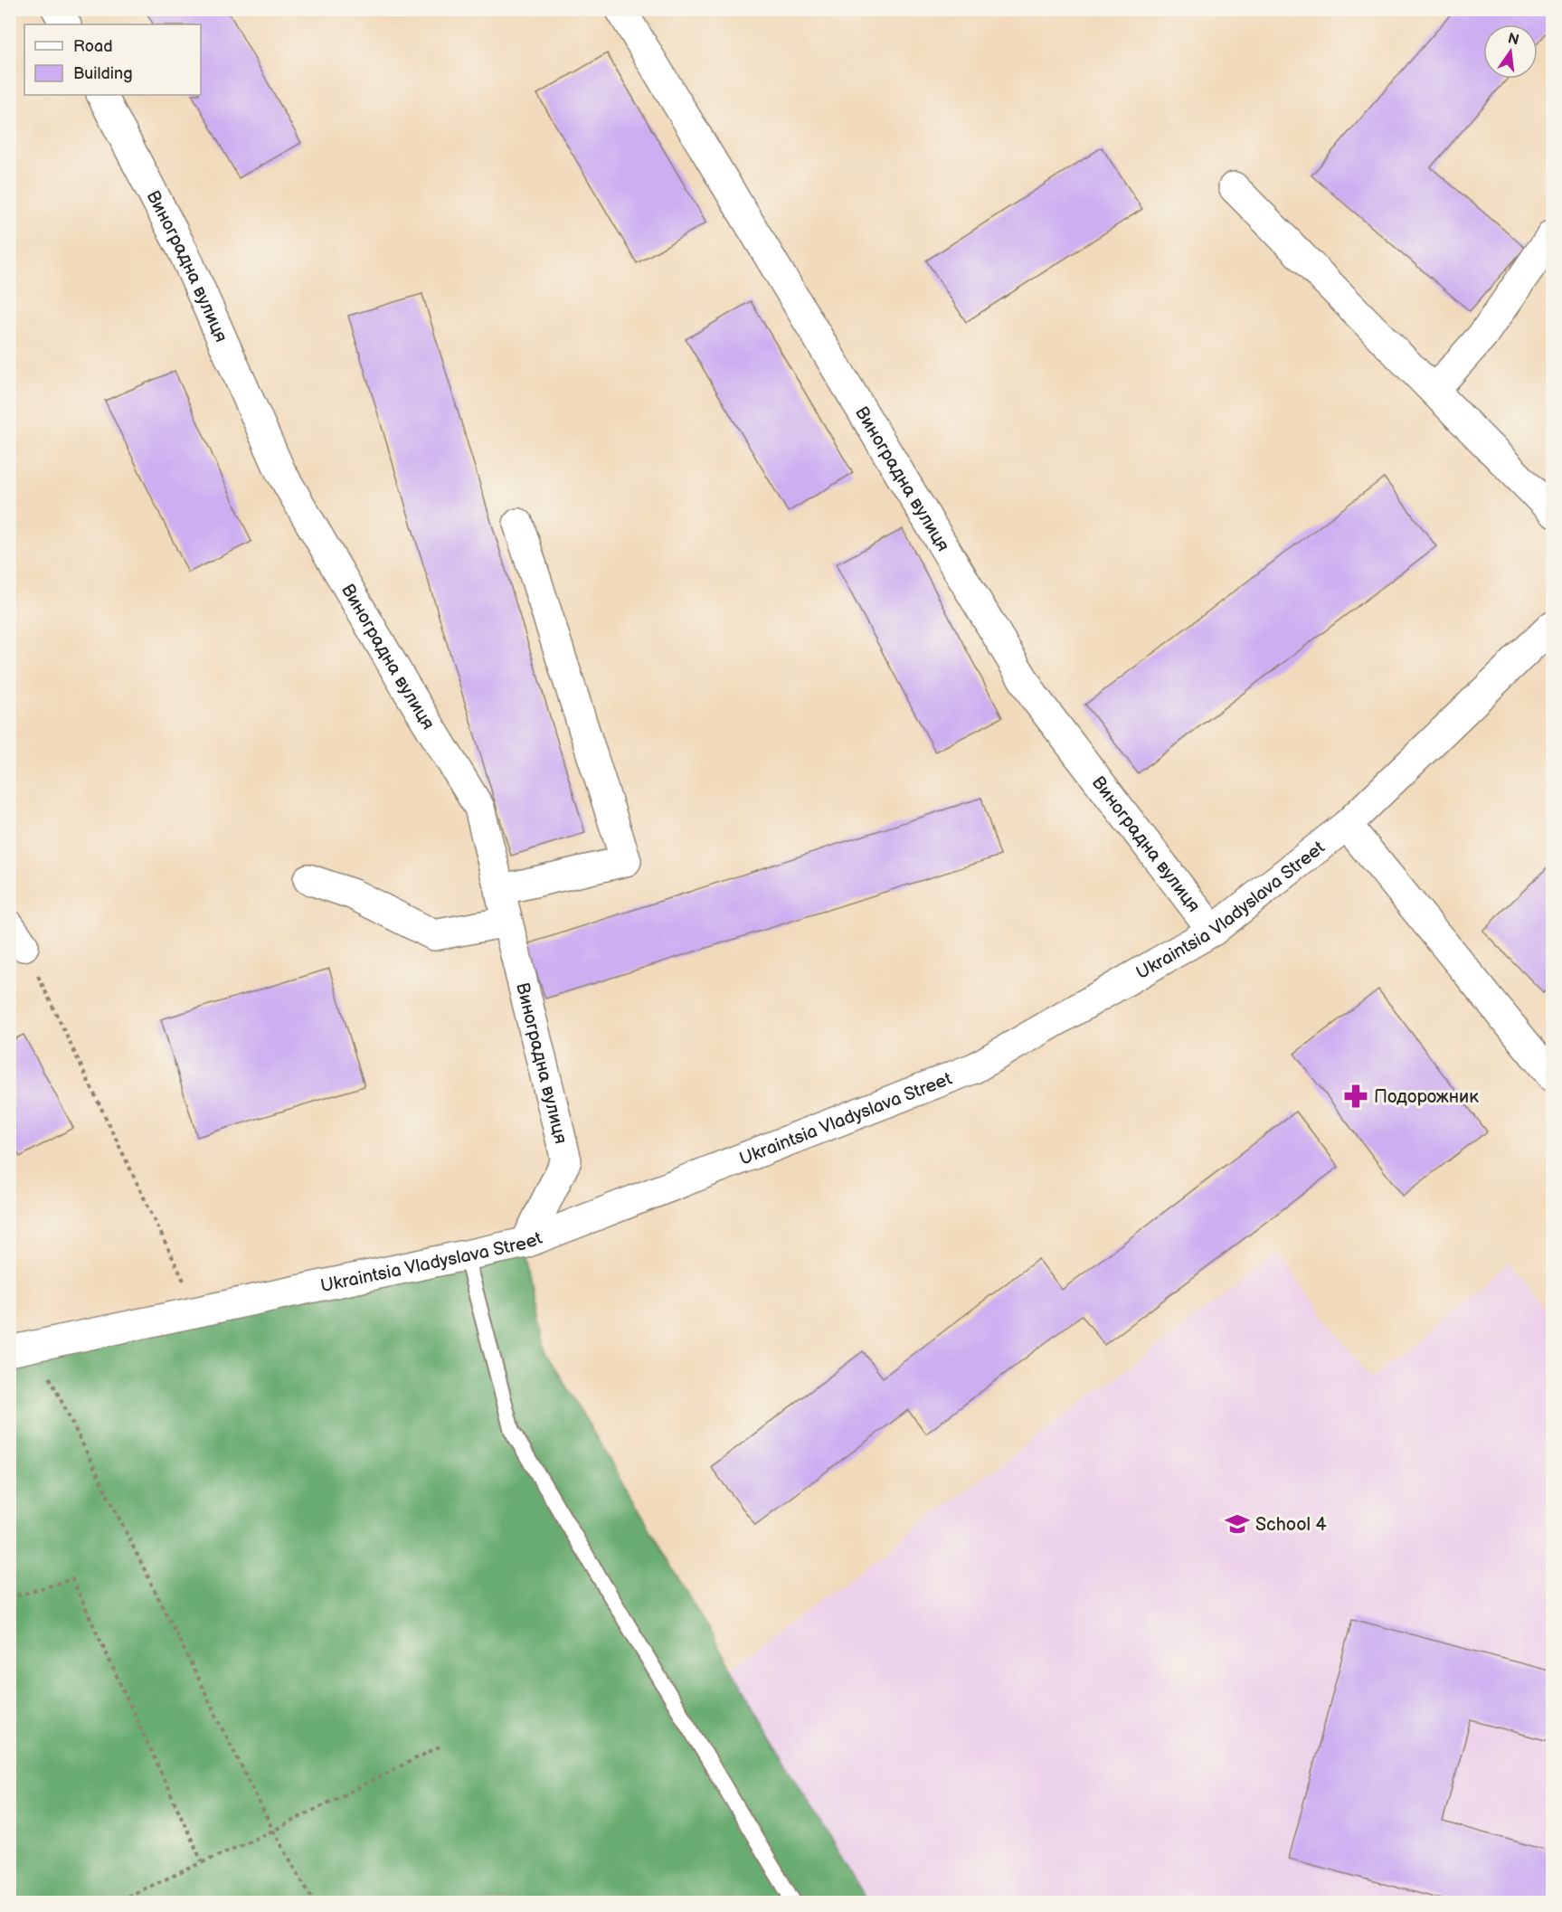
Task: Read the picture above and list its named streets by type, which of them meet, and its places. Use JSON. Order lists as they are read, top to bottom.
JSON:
{
  "streets": {
    "street": ["Виноградна вулиця", "Ukraintsia Vladyslava Street"]
  },
  "crossings": [
    ["Виноградна вулиця", "Ukraintsia Vladyslava Street"]
  ],
  "places": {
    "pharmacy": ["Подорожник"],
    "school or university": ["School 4"]
  },
  "legend": ["Road", "Building"],
  "north": "top"
}
